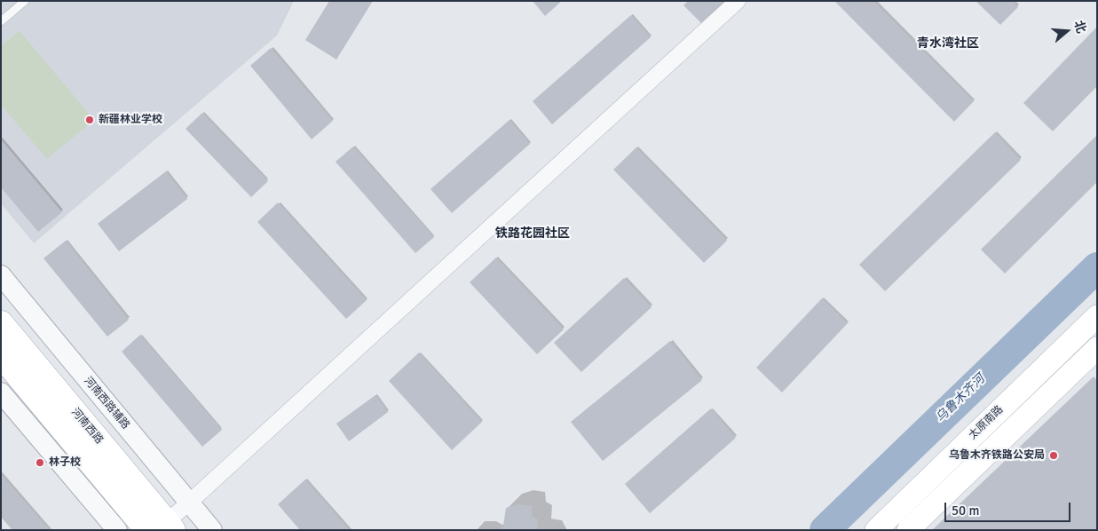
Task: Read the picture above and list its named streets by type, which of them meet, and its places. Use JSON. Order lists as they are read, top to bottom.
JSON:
{
  "streets": {
    "main road": ["太原南路", "河南西路"],
    "street": ["河南西路辅路"]
  },
  "districts": ["青水湾社区", "铁路花园社区"],
  "water": ["乌鲁木齐河"],
  "places": ["新疆林业学校", "乌鲁木齐铁路公安局", "林子校"],
  "scale_bar": "50 m",
  "north": "right"
}
